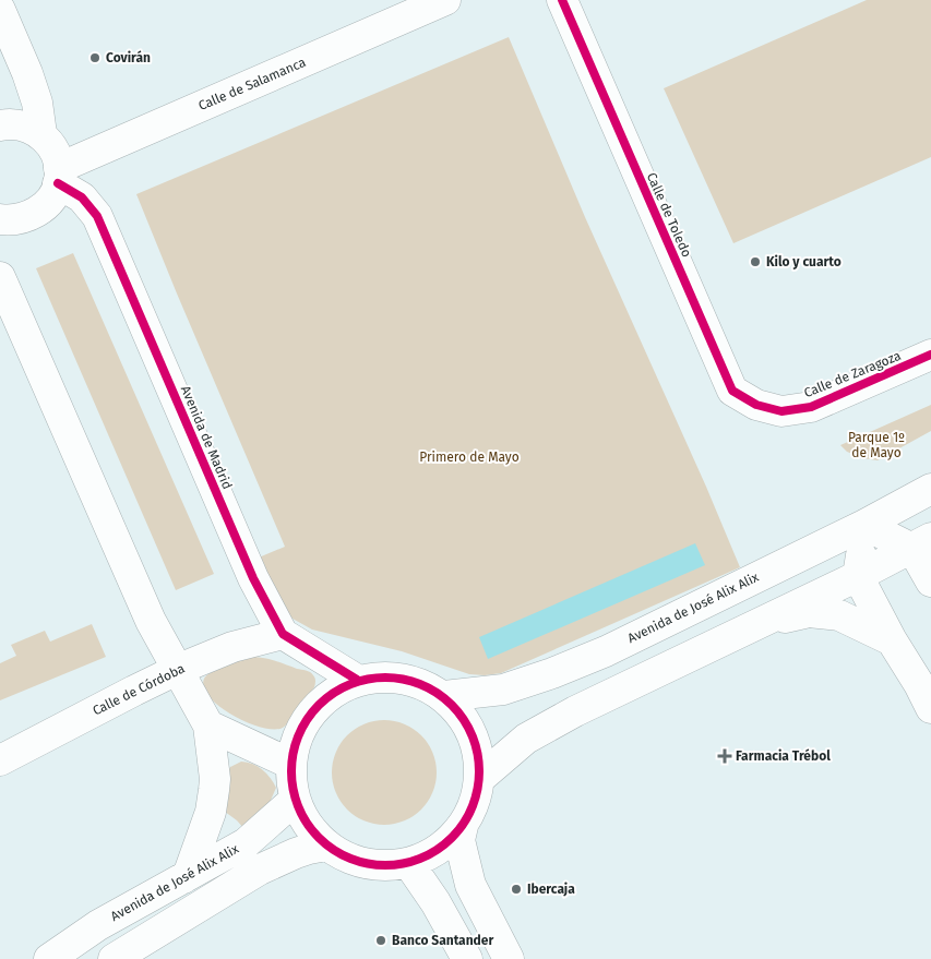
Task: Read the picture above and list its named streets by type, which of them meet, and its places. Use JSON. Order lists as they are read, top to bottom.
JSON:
{
  "streets": {
    "street": [
      "Calle de Salamanca",
      "Calle de Toledo",
      "Calle de Zaragoza",
      "Avenida de Madrid",
      "Avenida de José Alix Alix",
      "Calle de Córdoba"
    ]
  },
  "crossings": [
    ["Calle de Salamanca", "Avenida de Madrid"],
    ["Calle de Toledo", "Calle de Zaragoza"],
    ["Avenida de Madrid", "Calle de Córdoba"]
  ],
  "parks": ["Parque 1º de Mayo", "Primero de Mayo"],
  "places": {
    "other": [
      "Covirán",
      "Kilo y cuarto",
      "Ibercaja",
      "Banco Santander"
    ],
    "health": ["Farmacia Trébol"]
  }
}
